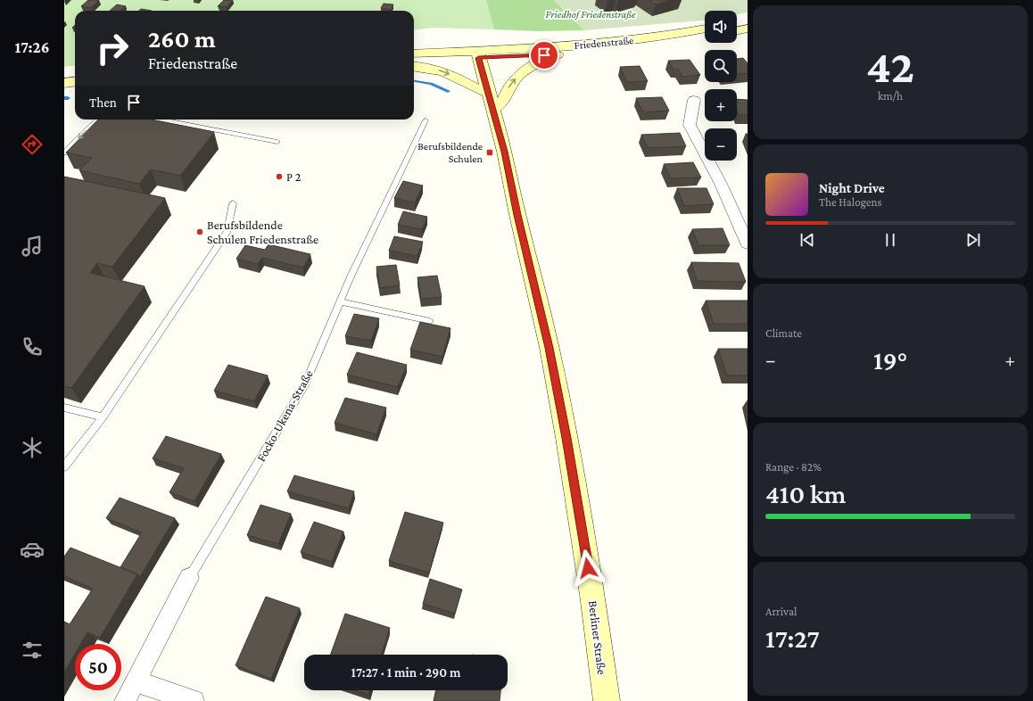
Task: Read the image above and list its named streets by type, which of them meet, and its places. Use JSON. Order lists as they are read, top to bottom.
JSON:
{
  "streets": {
    "main road": ["Friedenstraße", "Berliner Straße"],
    "street": ["Focko-Ukena-Straße"]
  },
  "crossings": [
    ["Friedenstraße", "Berliner Straße"]
  ],
  "parks": ["Friedhof Friedenstraße"],
  "places": {
    "transit": ["Berufsbildende Schulen"],
    "other": ["P 2", "Berufsbildende Schulen Friedenstraße"]
  },
  "page": {
    "tabs": "17:26",
    "tile": [
      ["42", "km/h"],
      "Climate",
      ["Range · 82%", "410 km"],
      ["Arrival", "17:27"]
    ],
    "map_buttons": ["+", "−"],
    "turn": ["260 m", "Friedenstraße"],
    "then": "Then",
    "song": ["Night Drive", "The Halogens"],
    "heat": ["−", "19°", "+"],
    "limit": "50",
    "trip": "17:27 · 1 min · 290 m"
  }
}
